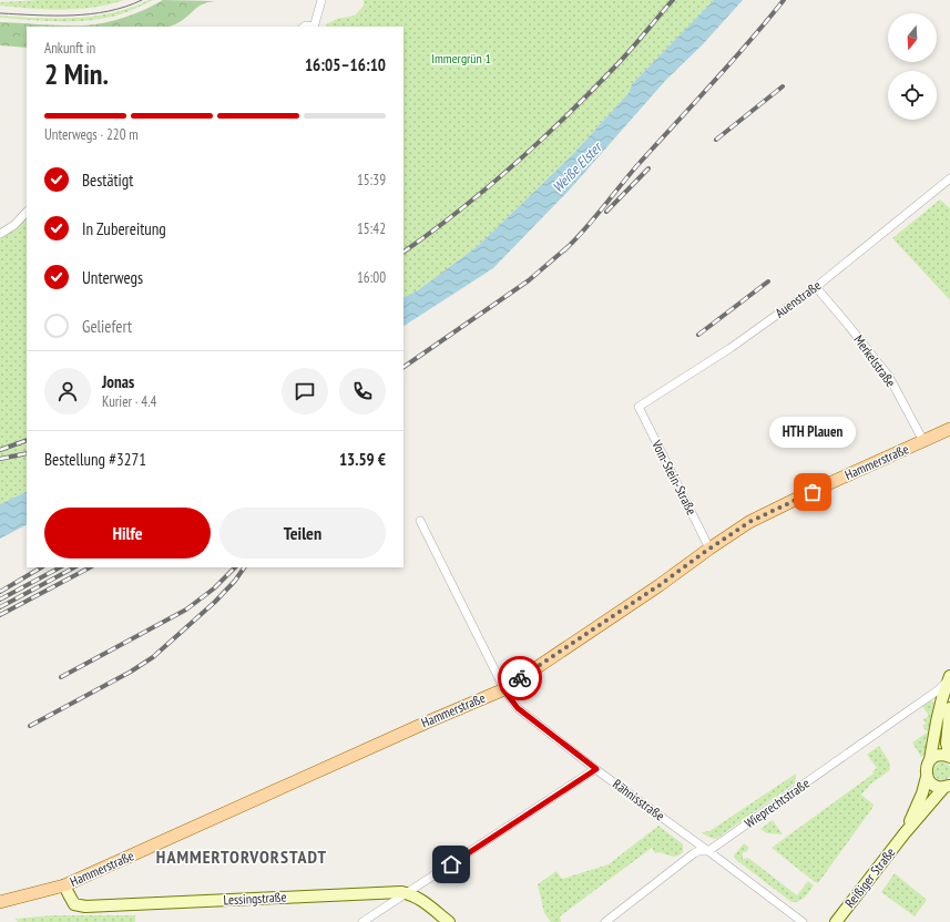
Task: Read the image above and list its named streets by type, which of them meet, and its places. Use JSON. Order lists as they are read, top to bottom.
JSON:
{
  "streets": {
    "main road": ["Hammerstraße"],
    "street": [
      "Auenstraße",
      "Merkelstraße",
      "Vom-Stein-Straße",
      "Rähnisstraße",
      "Wieprechtstraße",
      "Reißiger Straße",
      "Lessingstraße"
    ]
  },
  "crossings": [
    ["Auenstraße", "Merkelstraße"],
    ["Auenstraße", "Vom-Stein-Straße"],
    ["Merkelstraße", "Hammerstraße"],
    ["Hammerstraße", "Vom-Stein-Straße"],
    ["Hammerstraße", "Rähnisstraße"],
    ["Hammerstraße", "Lessingstraße"],
    ["Rähnisstraße", "Wieprechtstraße"],
    ["Wieprechtstraße", "Reißiger Straße"]
  ],
  "districts": ["HAMMERTORVORSTADT"],
  "water": ["Weiße Elster"],
  "parks": ["Immergrün 1"],
  "places": ["HTH Plauen"],
  "north": "bottom",
  "page": {
    "heading": ["2 Min.", "Ankunft in", "16:05–16:10"],
    "panel": [
      "Jonas",
      "Kurier · 4.4",
      "Bestellung #3271",
      "13.59 €"
    ],
    "bar": "Unterwegs · 220 m",
    "list": [
      ["Bestätigt", "15:39"],
      ["In Zubereitung", "15:42"],
      ["Unterwegs", "16:00"],
      "Geliefert"
    ],
    "bubble": "HTH Plauen",
    "buttons": ["Hilfe", "Teilen"]
  }
}
